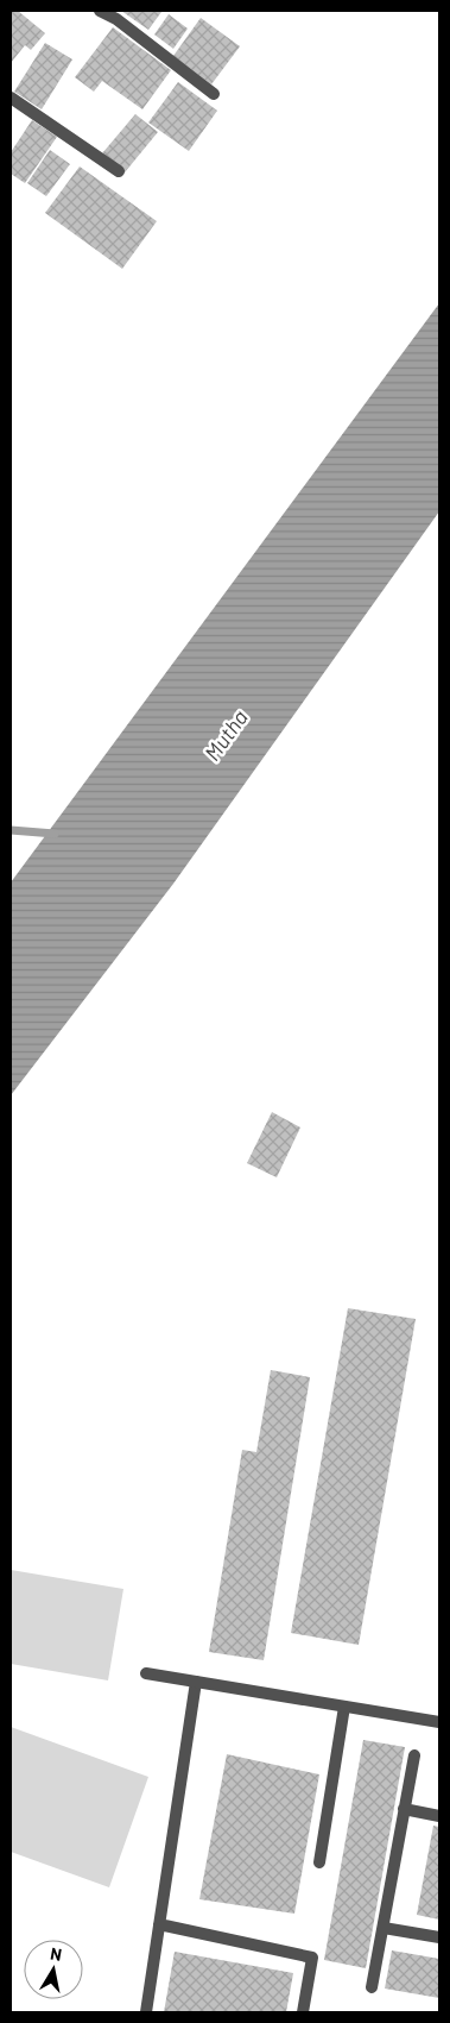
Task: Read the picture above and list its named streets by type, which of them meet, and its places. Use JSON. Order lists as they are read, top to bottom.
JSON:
{
  "water": ["Mutha"],
  "north": "top"
}
